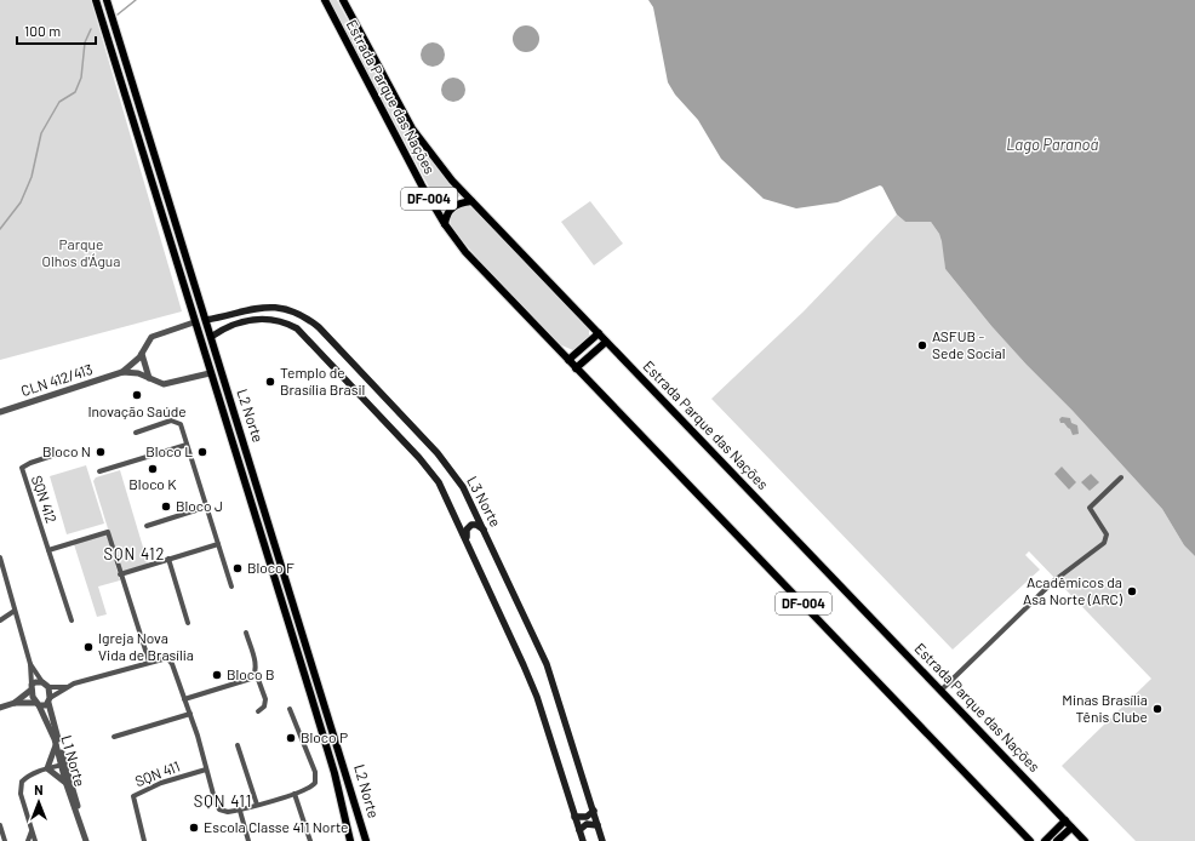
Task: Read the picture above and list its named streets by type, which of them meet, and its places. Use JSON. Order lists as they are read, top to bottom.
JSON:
{
  "streets": {
    "main road": [
      "Estrada Parque das Nações",
      "DF-004",
      "L2 Norte",
      "L3 Norte"
    ],
    "street": [
      "CLN 412/413",
      "SQN 412",
      "L1 Norte",
      "SQN 411"
    ]
  },
  "crossings": [
    ["L2 Norte", "L3 Norte"]
  ],
  "districts": ["SQN 412", "SQN 411"],
  "water": ["Lago Paranoá"],
  "parks": ["Parque Olhos d'Água"],
  "places": [
    "ASFUB - Sede Social",
    "Templo de Brasília Brasil",
    "Inovação Saúde",
    "Bloco N",
    "Bloco L",
    "Bloco K",
    "Bloco J",
    "Bloco F",
    "Acadêmicos da Asa Norte (ARC)",
    "Igreja Nova Vida de Brasília",
    "Bloco B",
    "Minas Brasília Tênis Clube",
    "Bloco P",
    "Escola Classe 411 Norte"
  ],
  "scale_bar": "100 m",
  "north": "top"
}
